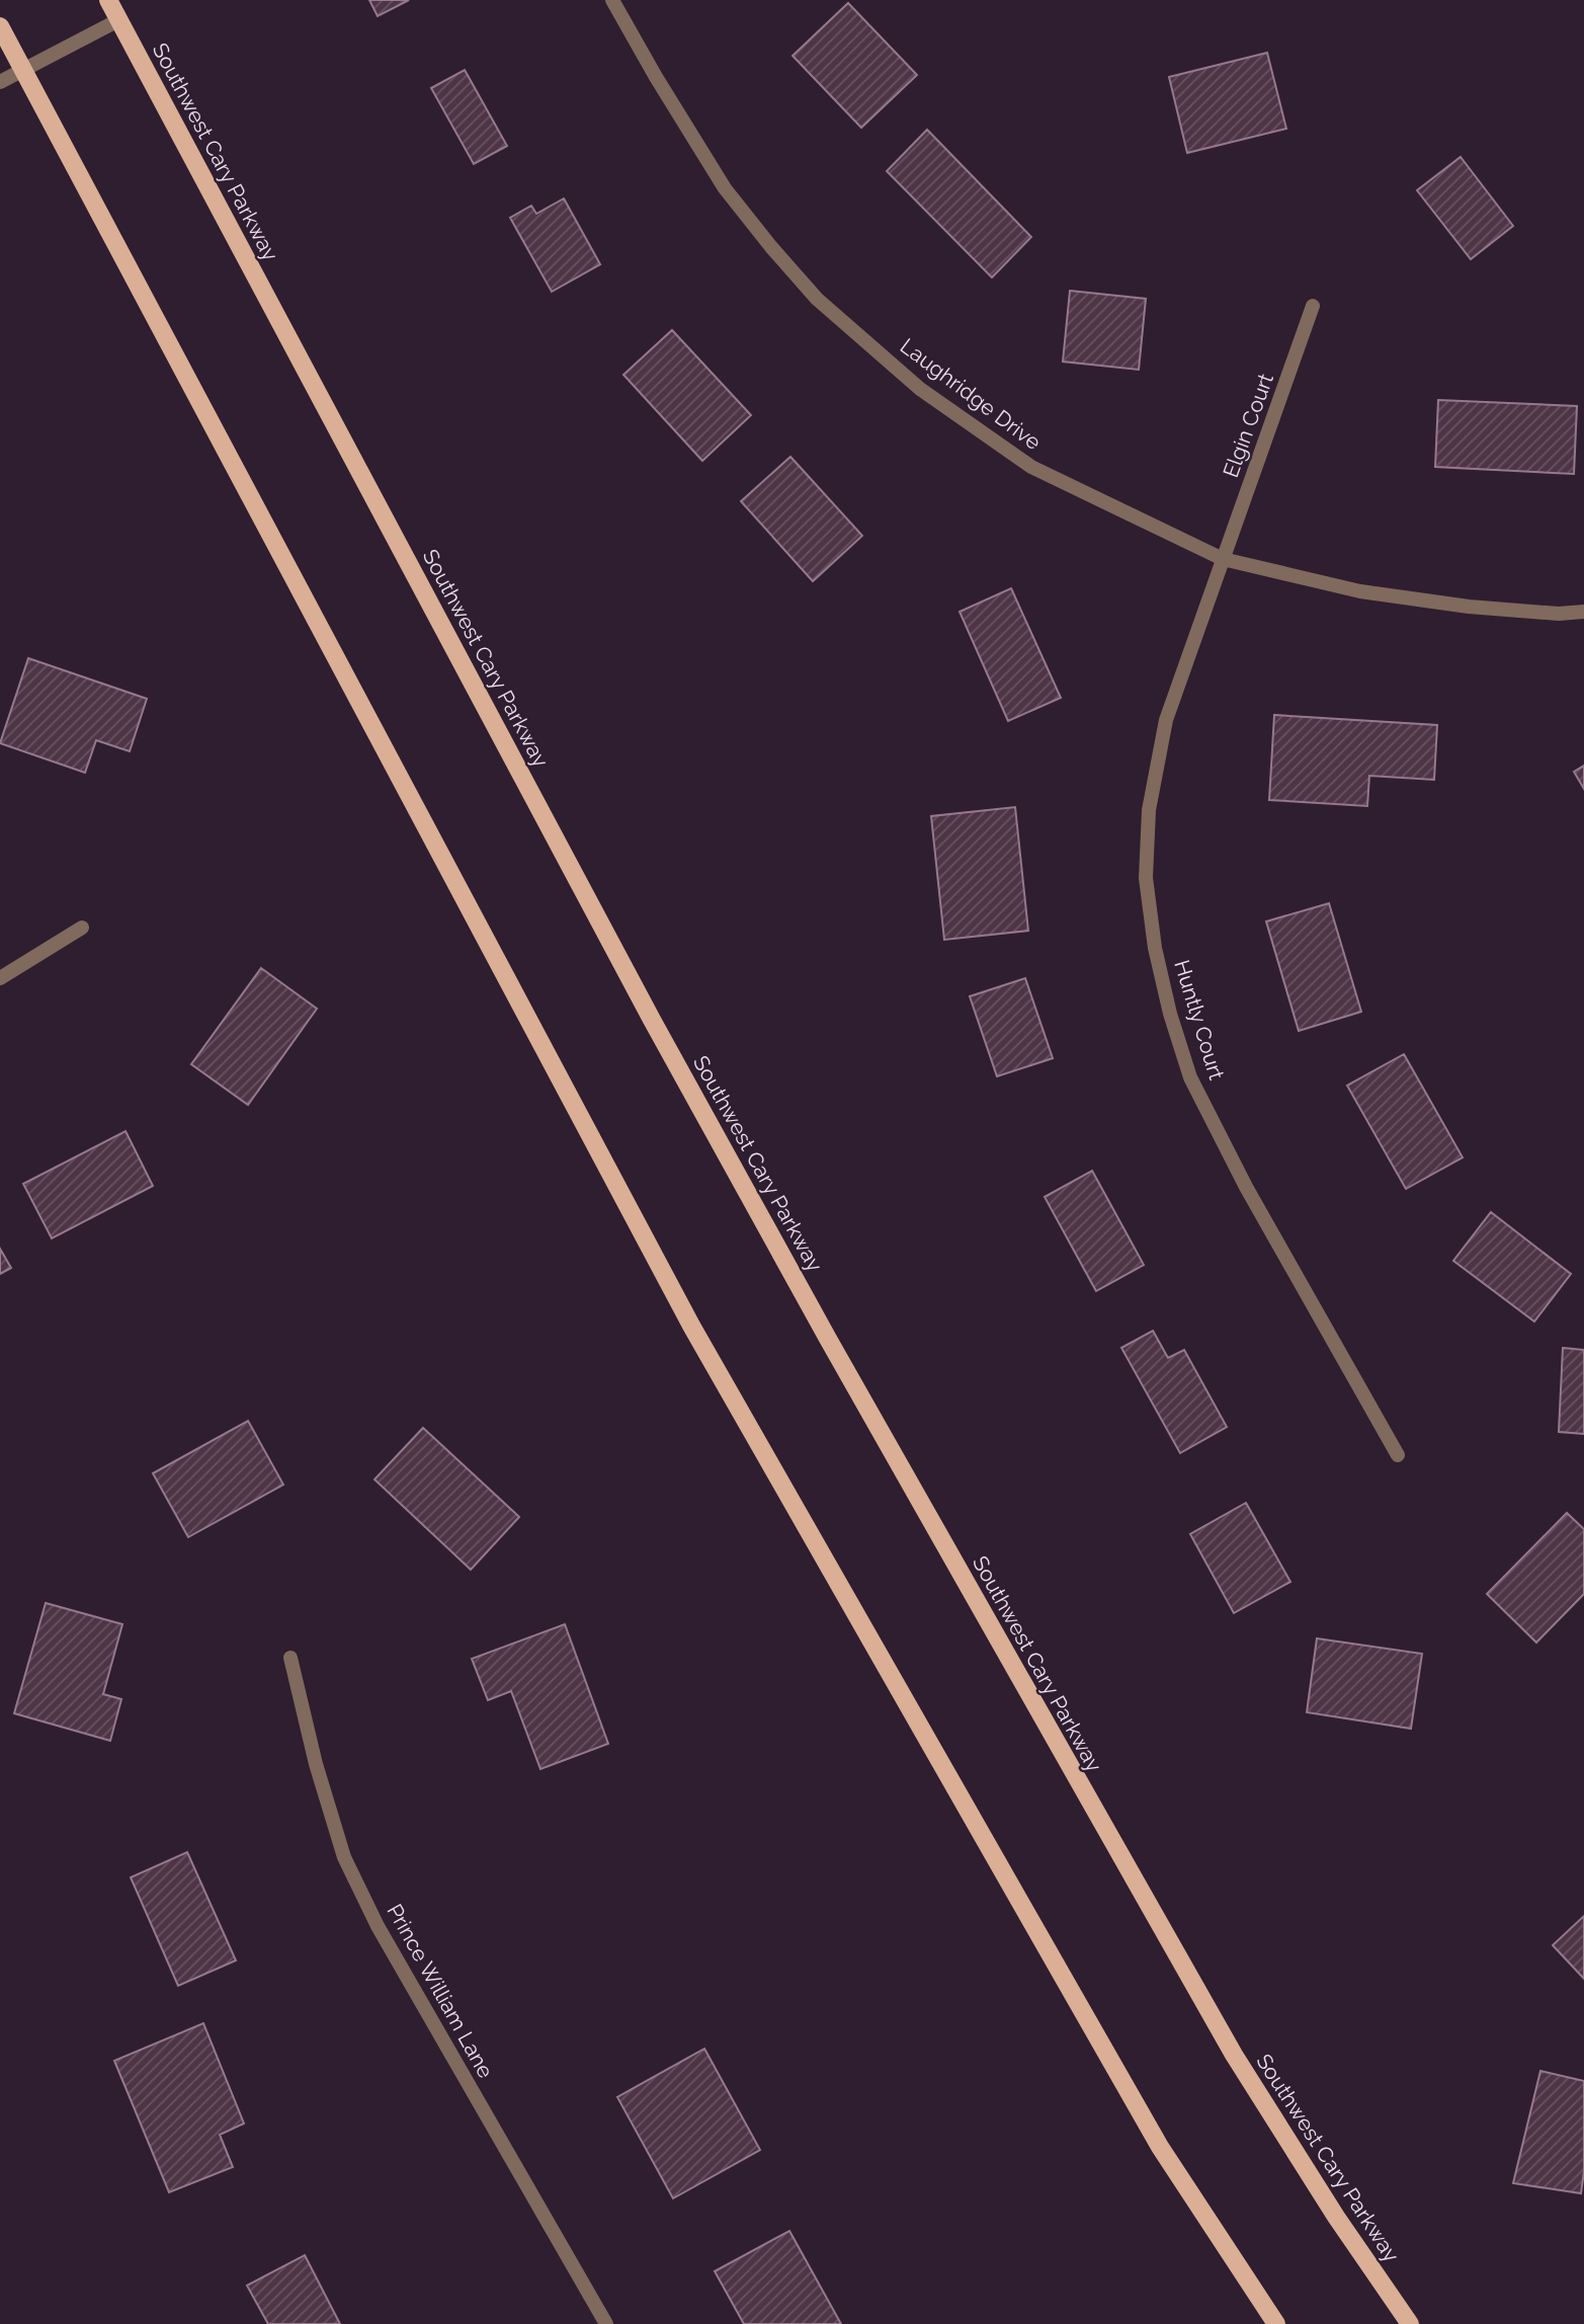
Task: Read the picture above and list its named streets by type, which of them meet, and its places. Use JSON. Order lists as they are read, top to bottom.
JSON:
{
  "streets": {
    "main road": ["Southwest Cary Parkway"],
    "street": [
      "Laughridge Drive",
      "Elgin Court",
      "Huntly Court",
      "Prince William Lane"
    ]
  },
  "crossings": [
    ["Laughridge Drive", "Elgin Court"],
    ["Laughridge Drive", "Huntly Court"],
    ["Elgin Court", "Huntly Court"]
  ]
}
